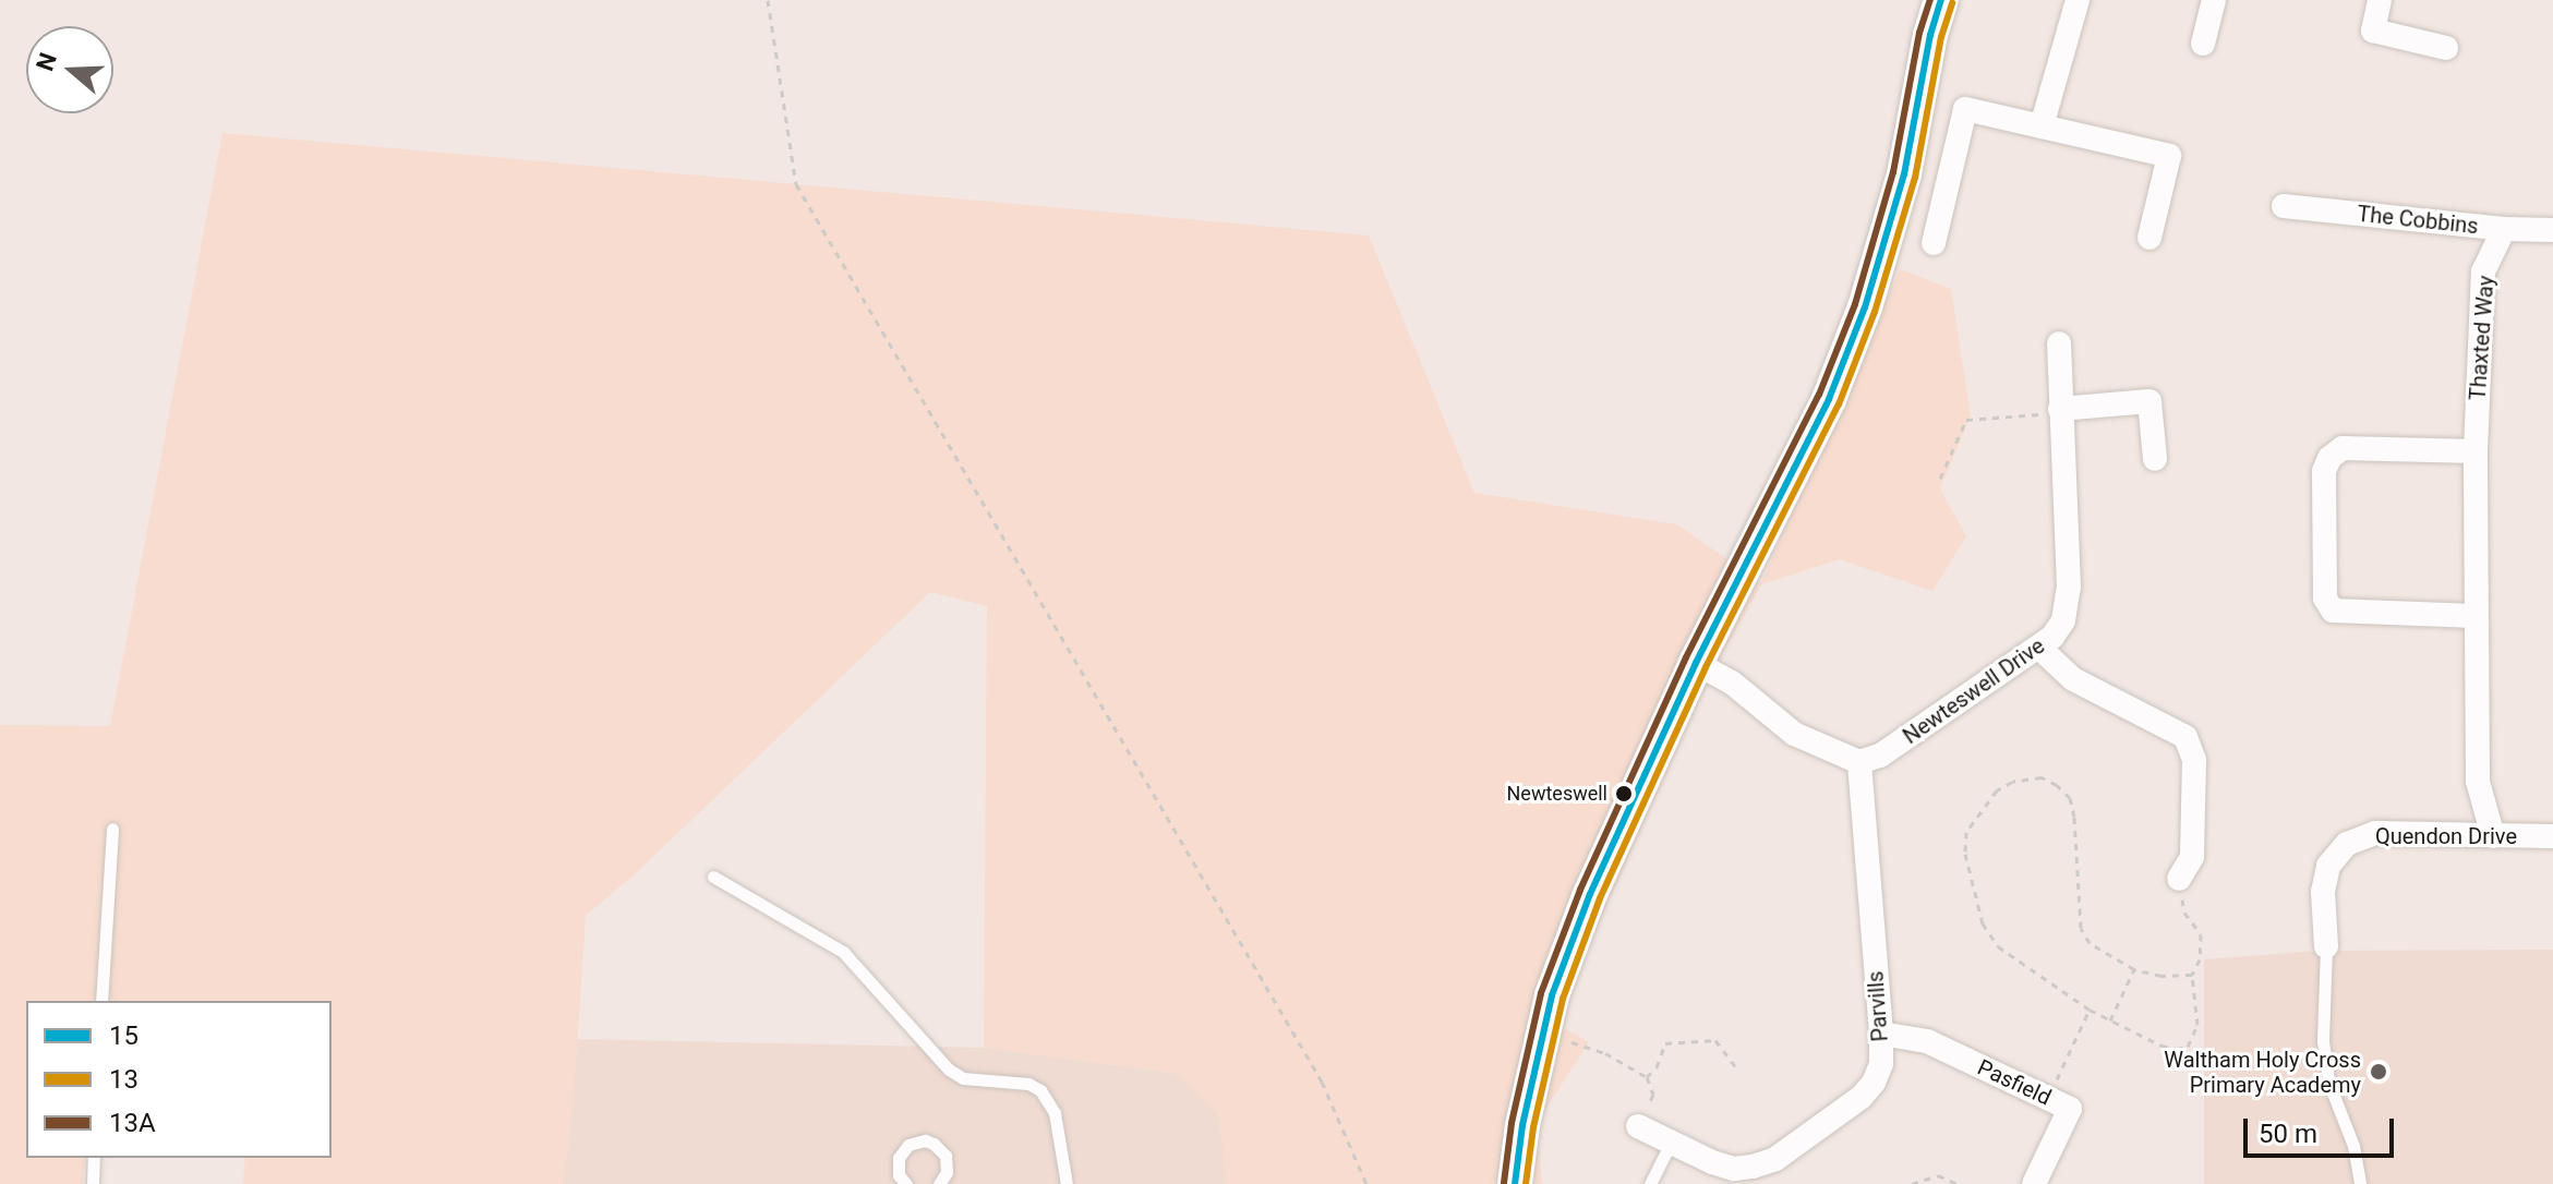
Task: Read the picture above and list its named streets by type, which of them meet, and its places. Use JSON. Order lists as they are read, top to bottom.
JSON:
{
  "streets": {
    "street": [
      "The Cobbins",
      "Thaxted Way",
      "Newteswell Drive",
      "Quendon Drive",
      "Parvills",
      "Pasfield"
    ]
  },
  "crossings": [
    ["The Cobbins", "Thaxted Way"],
    ["Thaxted Way", "Quendon Drive"],
    ["Newteswell Drive", "Parvills"],
    ["Parvills", "Pasfield"]
  ],
  "places": ["Newteswell", "Waltham Holy Cross Primary Academy"],
  "lines": ["transit line 15", "transit line 13A", "transit line 13"],
  "legend": ["15", "13", "13A"],
  "scale_bar": "50 m",
  "north": "left"
}
